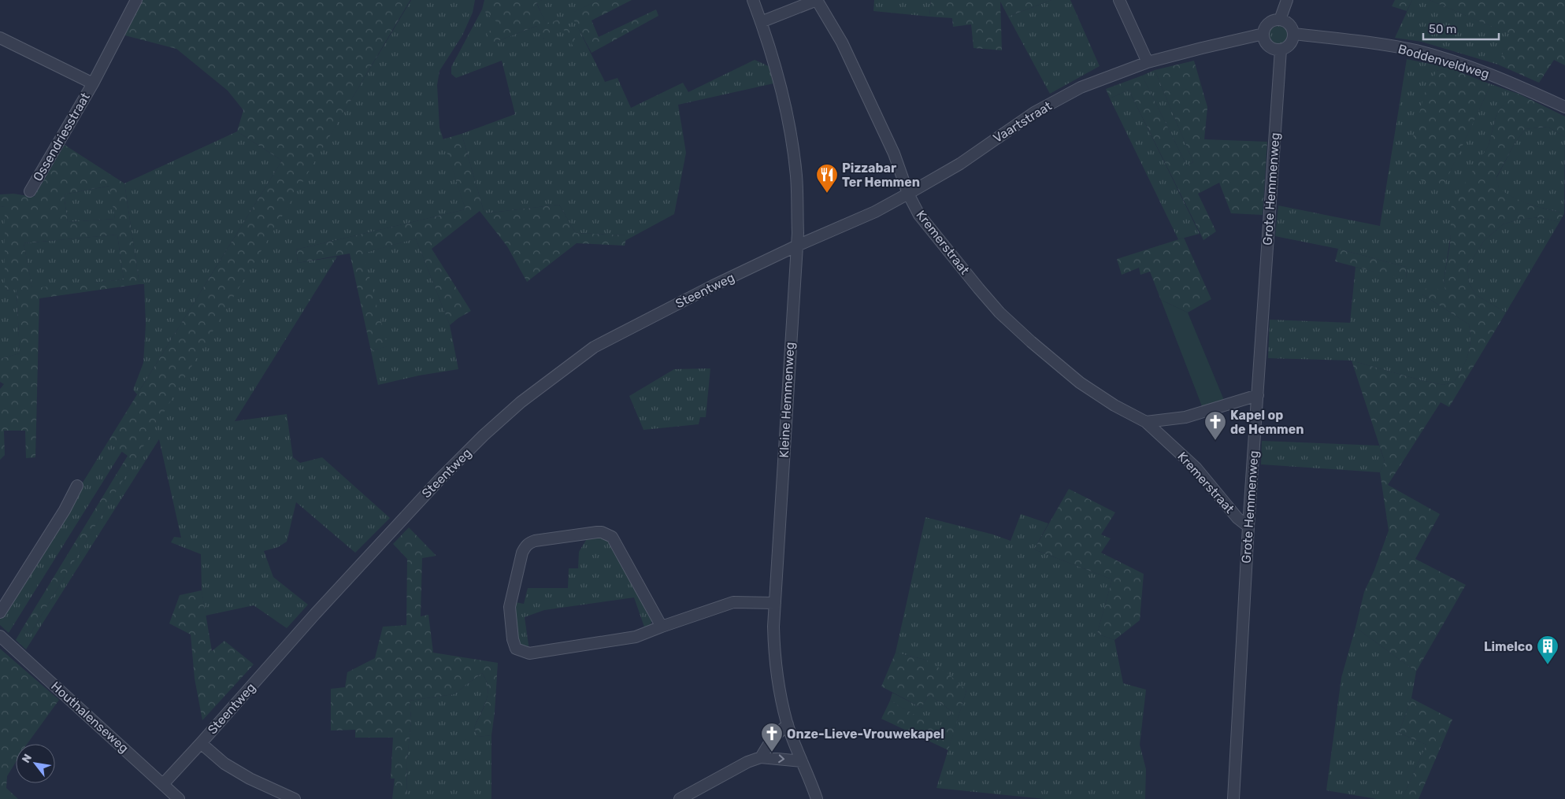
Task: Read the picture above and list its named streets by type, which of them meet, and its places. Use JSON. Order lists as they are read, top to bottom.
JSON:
{
  "streets": {
    "street": [
      "Boddenveldweg",
      "Vaartstraat",
      "Ossendriesstraat",
      "Grote Hemmenweg",
      "Kremerstraat",
      "Steentweg",
      "Kleine Hemmenweg",
      "Houthalenseweg"
    ]
  },
  "crossings": [
    ["Boddenveldweg", "Vaartstraat"],
    ["Boddenveldweg", "Grote Hemmenweg"],
    ["Vaartstraat", "Grote Hemmenweg"],
    ["Vaartstraat", "Kremerstraat"],
    ["Vaartstraat", "Steentweg"],
    ["Vaartstraat", "Kleine Hemmenweg"],
    ["Grote Hemmenweg", "Kremerstraat"],
    ["Kremerstraat", "Kleine Hemmenweg"],
    ["Steentweg", "Kleine Hemmenweg"],
    ["Steentweg", "Houthalenseweg"]
  ],
  "places": {
    "restaurant": ["Pizzabar Ter Hemmen"],
    "church": ["Kapel op de Hemmen", "Onze-Lieve-Vrouwekapel"],
    "building": ["Limelco"]
  },
  "scale_bar": "50 m",
  "north": "top left"
}
